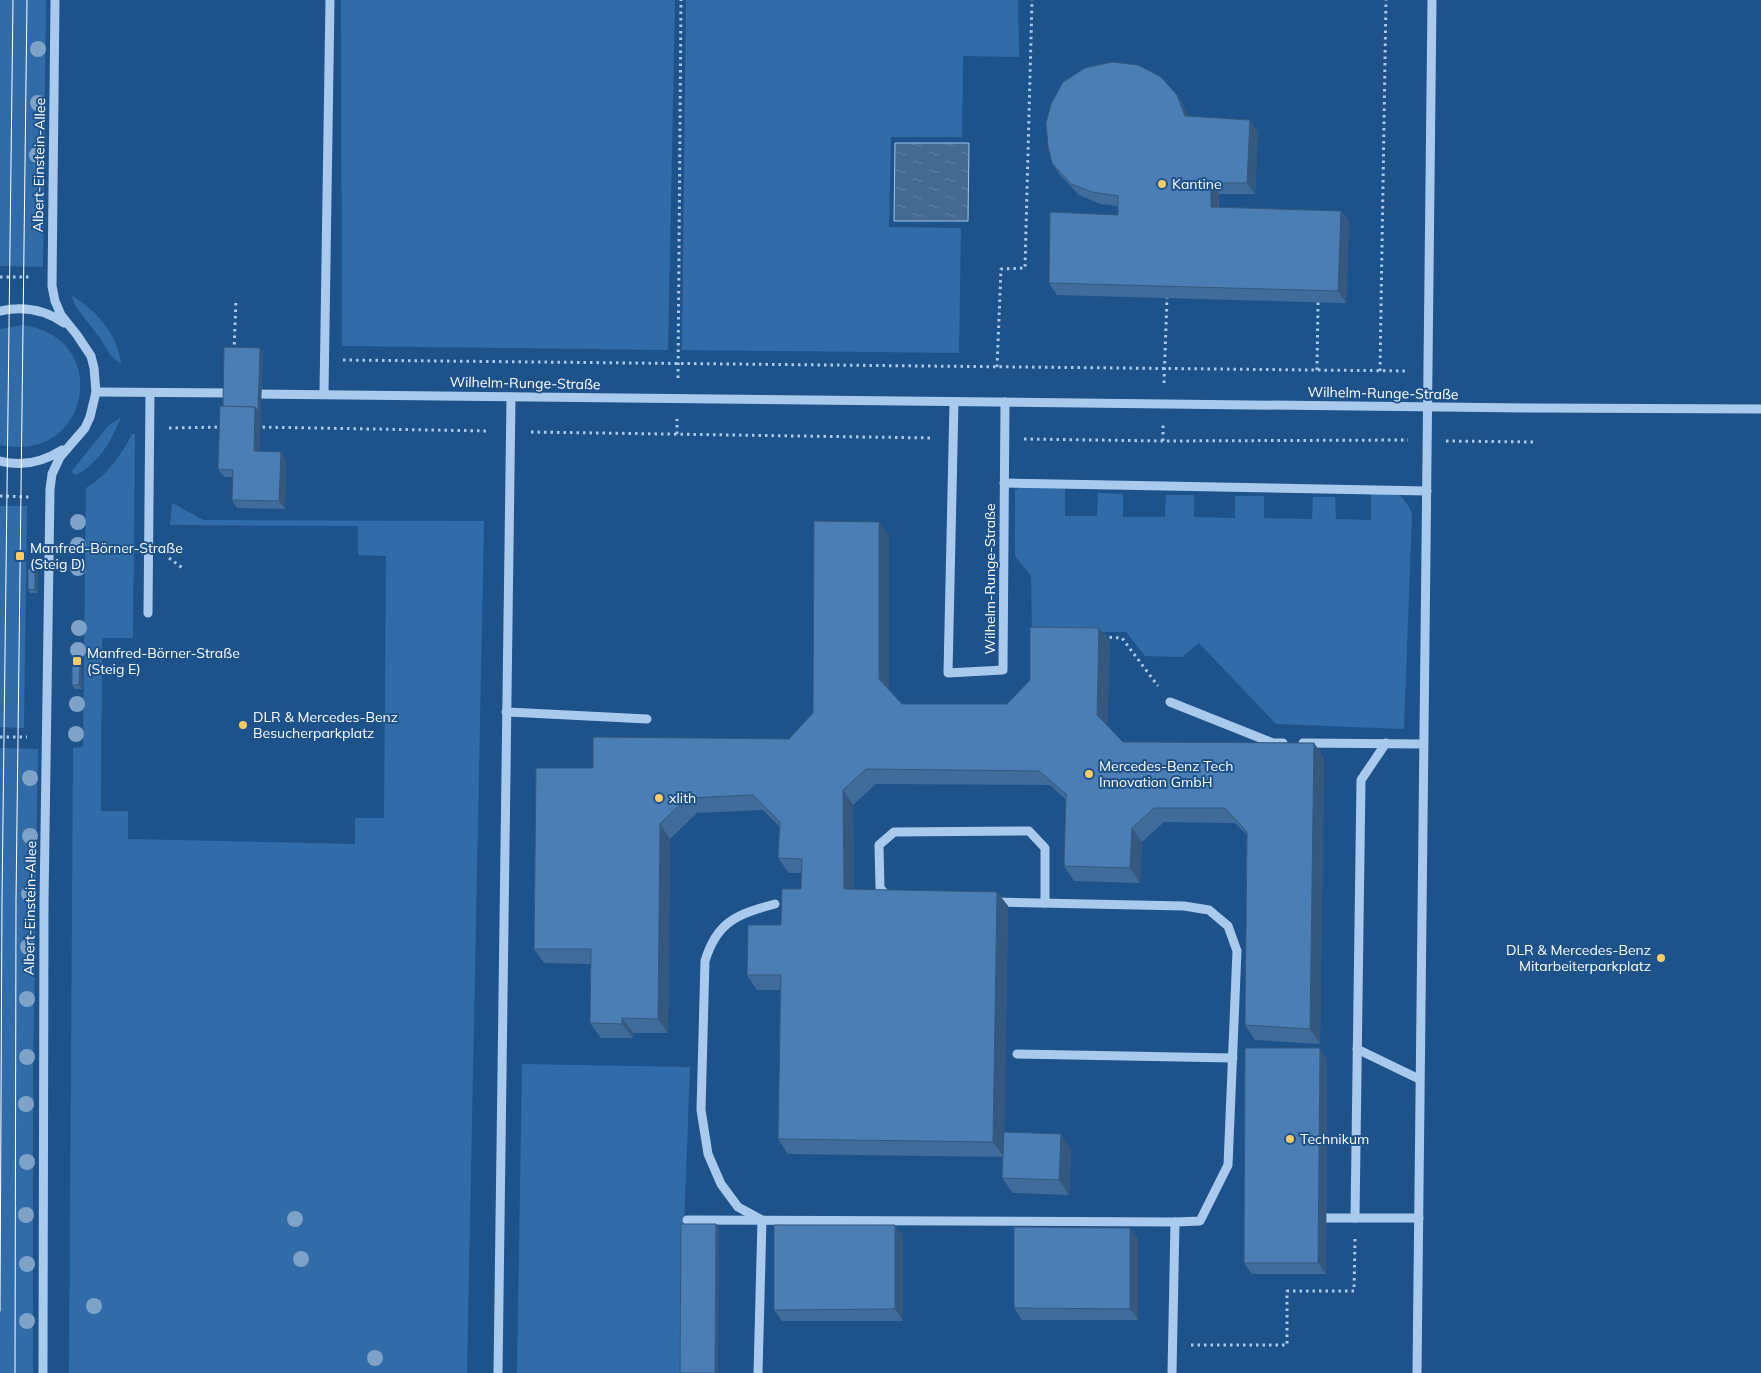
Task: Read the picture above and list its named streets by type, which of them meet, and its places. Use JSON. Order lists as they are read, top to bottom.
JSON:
{
  "streets": {
    "street": ["Albert-Einstein-Allee", "Wilhelm-Runge-Straße"]
  },
  "crossings": [
    ["Albert-Einstein-Allee", "Wilhelm-Runge-Straße"]
  ],
  "places": {
    "other": [
      "Kantine",
      "DLR & Mercedes-Benz Besucherparkplatz",
      "Mercedes-Benz Tech Innovation GmbH",
      "xlith",
      "DLR & Mercedes-Benz Mitarbeiterparkplatz",
      "Technikum"
    ],
    "transit": ["Manfred-Börner-Straße (Steig D)", "Manfred-Börner-Straße (Steig E)"]
  }
}
